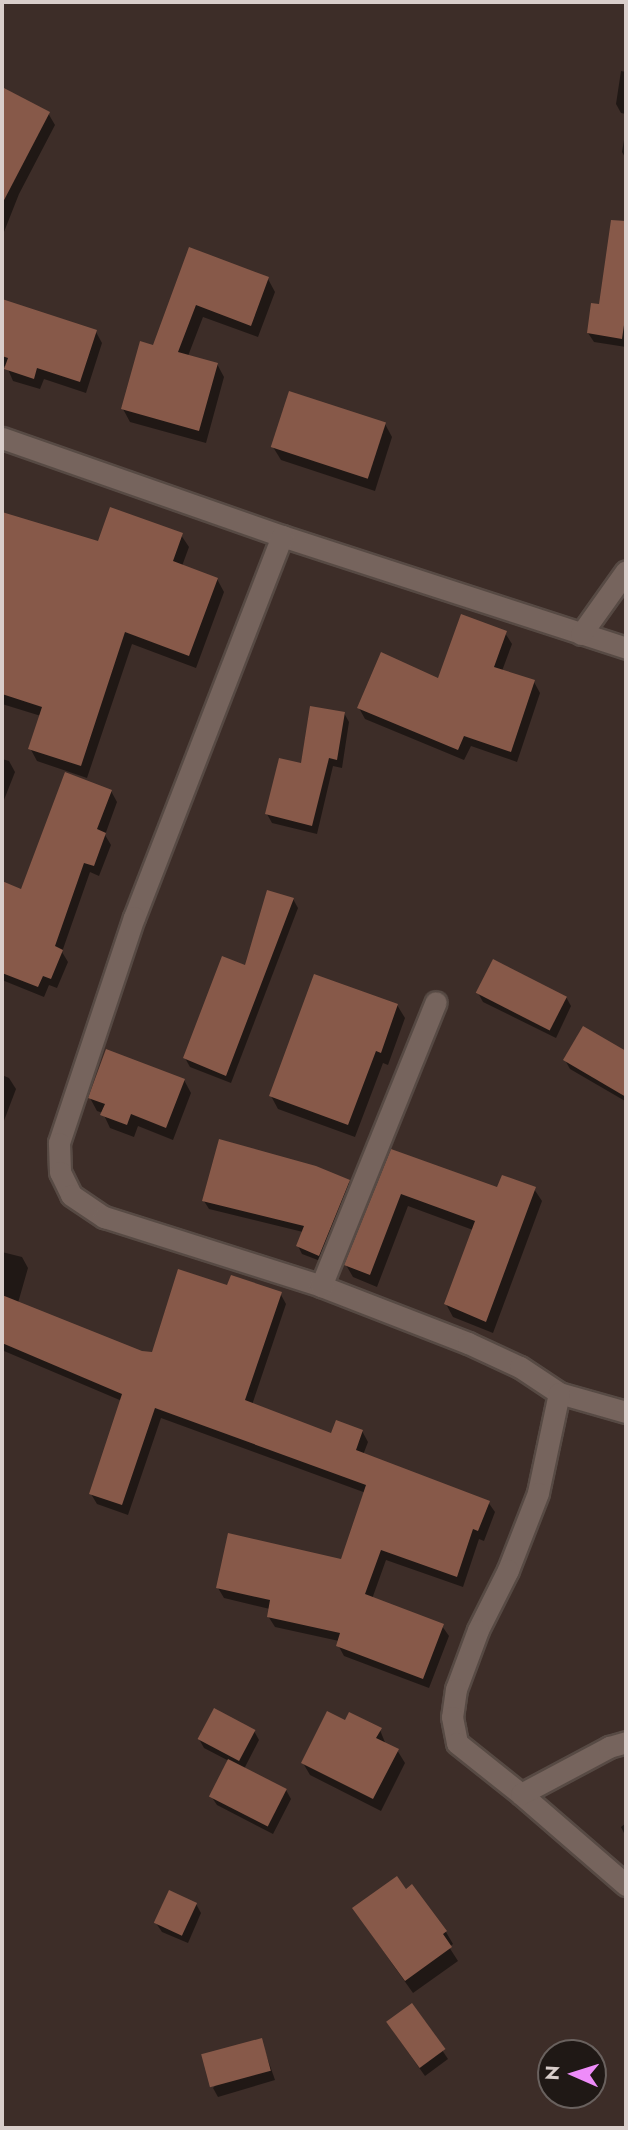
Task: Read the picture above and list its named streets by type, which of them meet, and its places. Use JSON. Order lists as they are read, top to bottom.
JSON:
{
  "north": "left"
}
